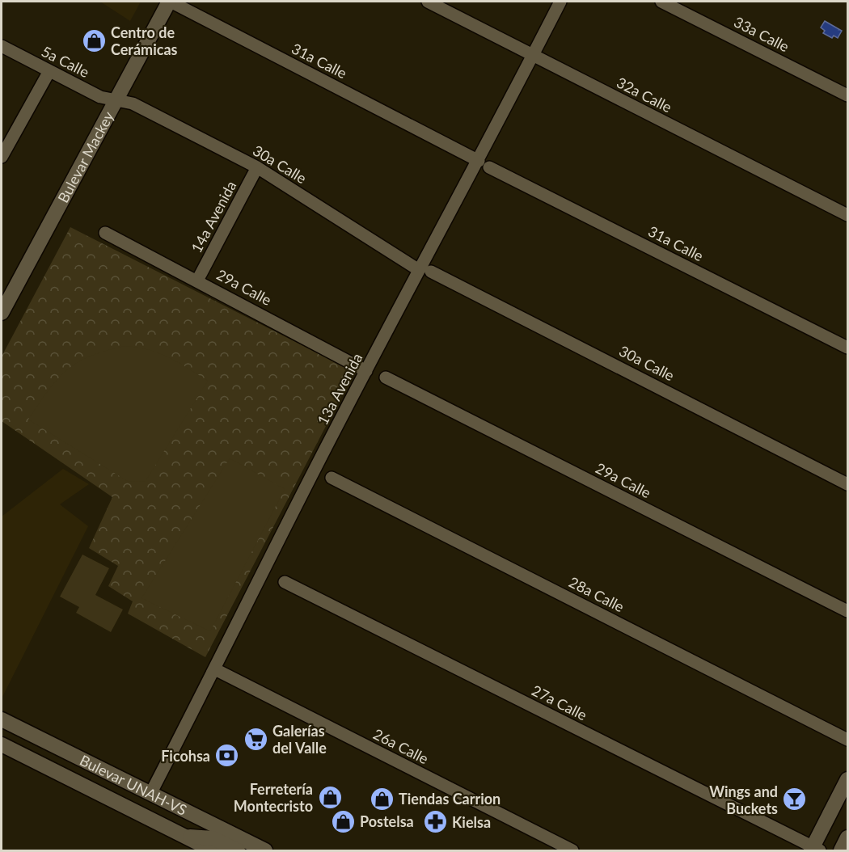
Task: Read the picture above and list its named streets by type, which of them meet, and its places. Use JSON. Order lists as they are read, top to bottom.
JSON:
{
  "streets": {
    "main road": ["Bulevar Mackey", "Bulevar UNAH-VS"],
    "street": [
      "33a Calle",
      "31a Calle",
      "5a Calle",
      "32a Calle",
      "30a Calle",
      "14a Avenida",
      "29a Calle",
      "13a Avenida",
      "28a Calle",
      "27a Calle",
      "26a Calle"
    ]
  },
  "crossings": [
    ["31a Calle", "Bulevar Mackey"],
    ["31a Calle", "13a Avenida"],
    ["5a Calle", "Bulevar Mackey"],
    ["5a Calle", "30a Calle"],
    ["32a Calle", "13a Avenida"],
    ["Bulevar Mackey", "30a Calle"],
    ["30a Calle", "14a Avenida"],
    ["30a Calle", "13a Avenida"],
    ["14a Avenida", "29a Calle"],
    ["29a Calle", "13a Avenida"],
    ["13a Avenida", "26a Calle"],
    ["13a Avenida", "Bulevar UNAH-VS"]
  ],
  "places": {
    "shop": [
      "Centro de Cerámicas",
      "Ferretería Montecristo",
      "Tiendas Carrion",
      "Postelsa"
    ],
    "supermarket": ["Galerías del Valle"],
    "bank": ["Ficohsa"],
    "bar": ["Wings and Buckets"],
    "pharmacy": ["Kielsa"]
  }
}
